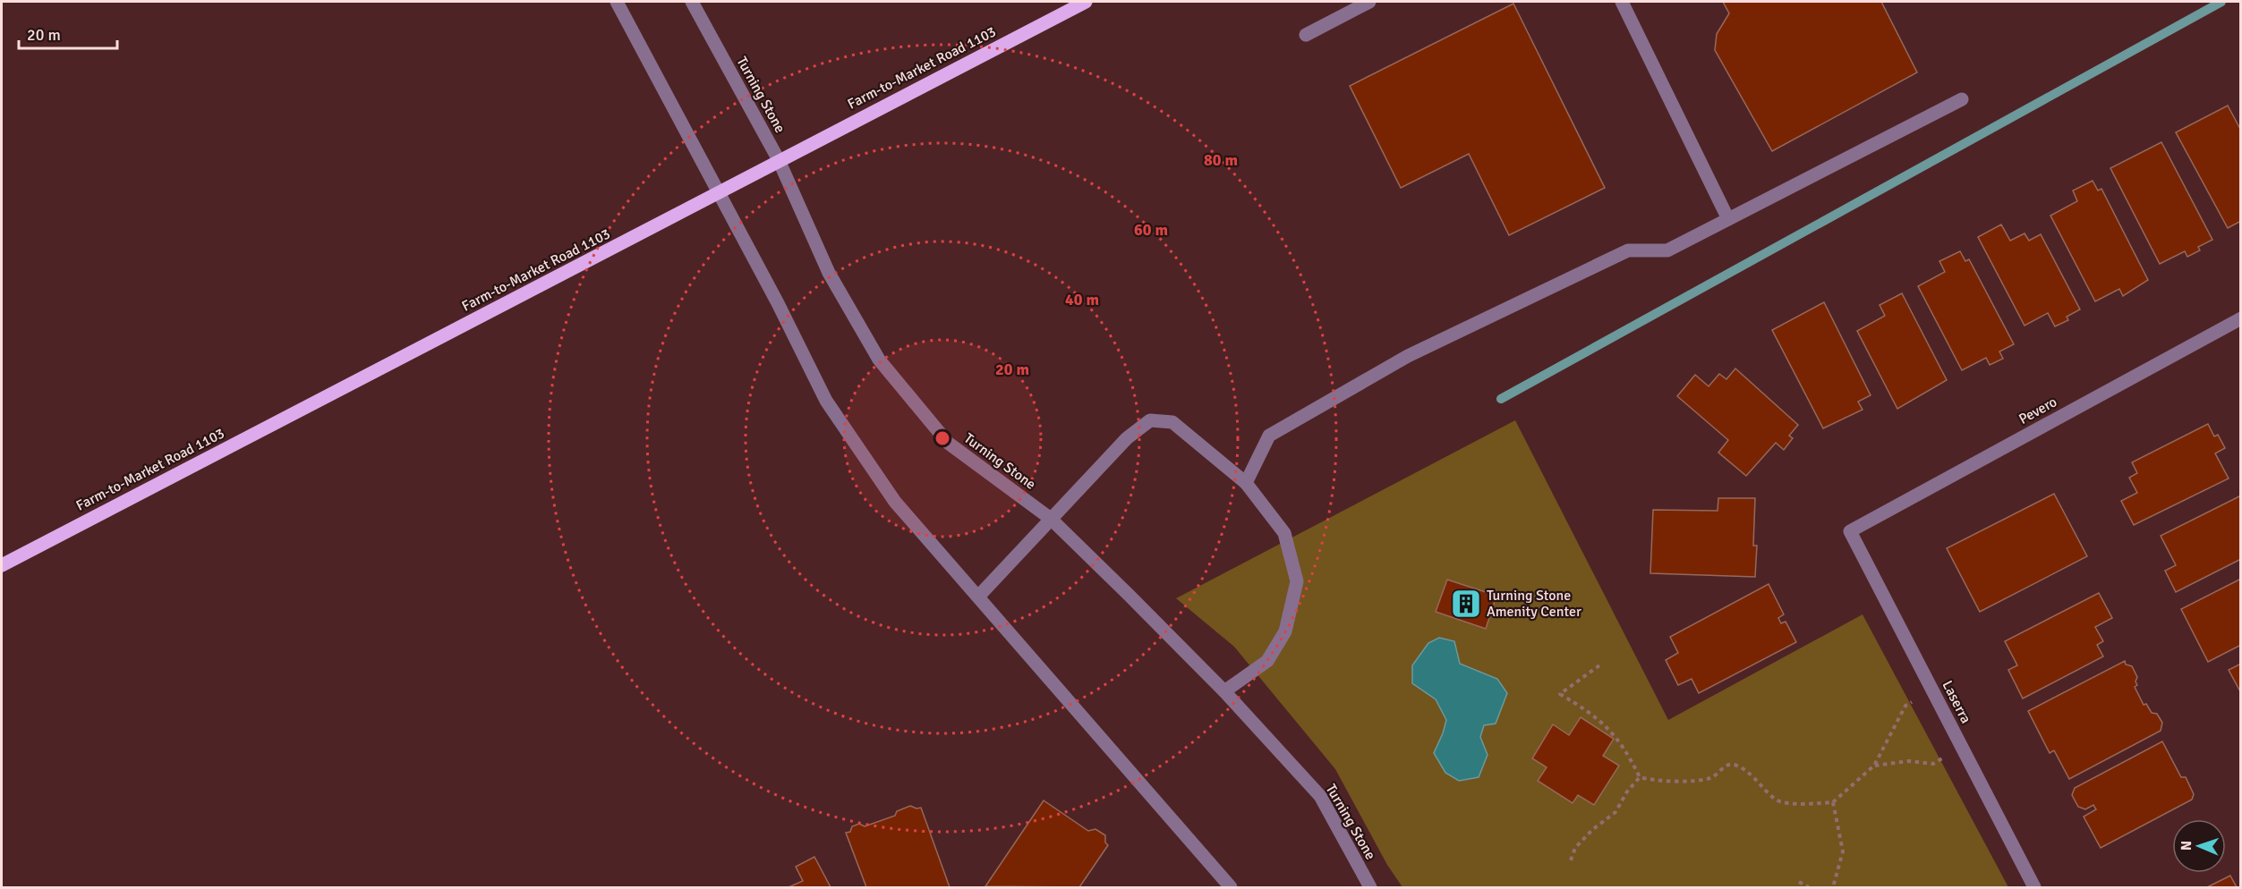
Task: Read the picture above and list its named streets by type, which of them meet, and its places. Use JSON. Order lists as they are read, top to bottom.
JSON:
{
  "streets": {
    "main road": ["Farm-to-Market Road 1103"],
    "street": ["Turning Stone", "Pevero", "Laserra"]
  },
  "crossings": [
    ["Farm-to-Market Road 1103", "Turning Stone"],
    ["Pevero", "Laserra"]
  ],
  "places": {
    "building": ["Turning Stone Amenity Center"]
  },
  "scale_bar": "20 m",
  "north": "left",
  "rings": [
    "80 m",
    "60 m",
    "40 m",
    "20 m"
  ]
}
